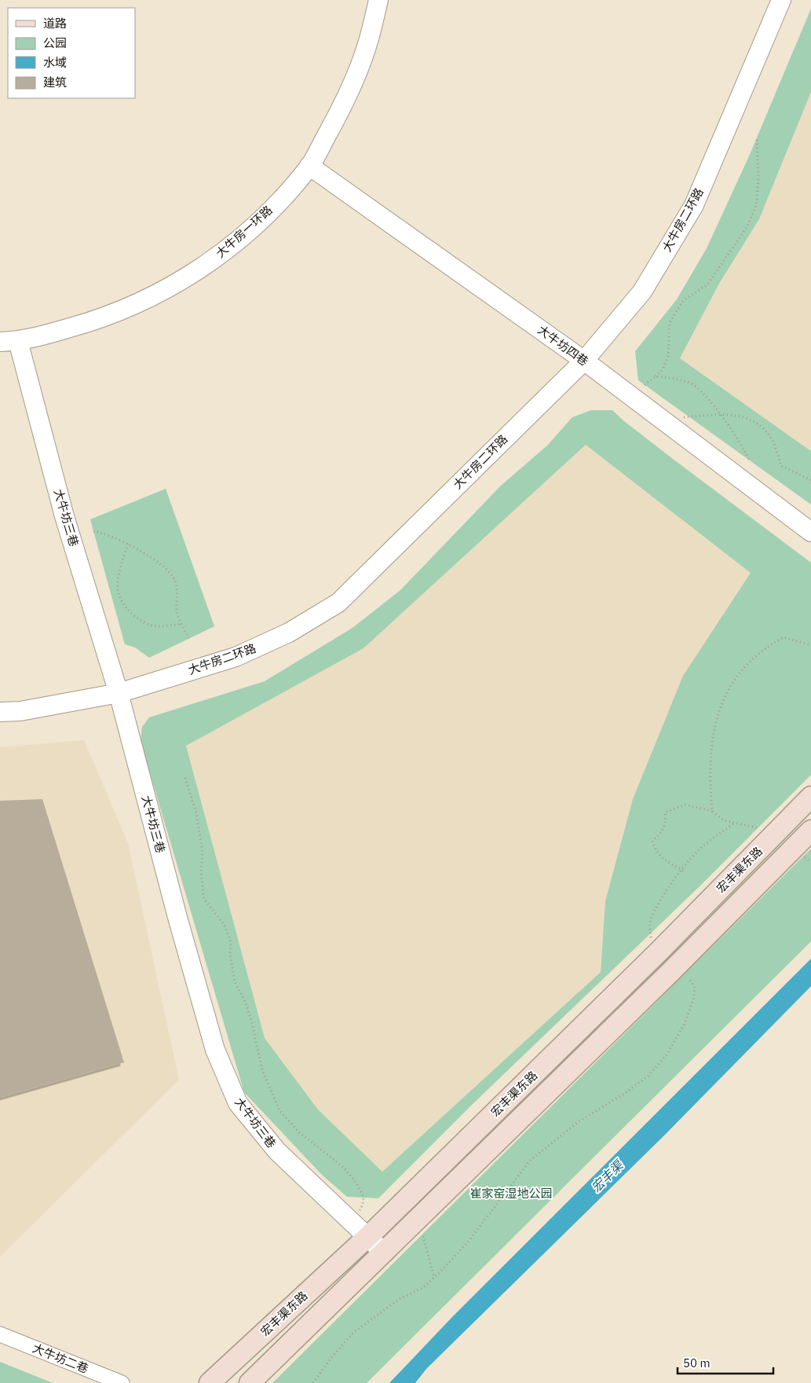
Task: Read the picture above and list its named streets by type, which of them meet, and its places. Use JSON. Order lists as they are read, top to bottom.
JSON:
{
  "streets": {
    "main road": ["宏丰渠东路"],
    "street": [
      "大牛房二环路",
      "大牛房一环路",
      "大牛坊四巷",
      "大牛坊三巷",
      "大牛坊二巷"
    ]
  },
  "crossings": [
    ["大牛房二环路", "大牛坊四巷"],
    ["大牛房二环路", "大牛坊三巷"],
    ["大牛房一环路", "大牛坊四巷"],
    ["大牛房一环路", "大牛坊三巷"],
    ["大牛坊三巷", "宏丰渠东路"]
  ],
  "water": ["宏丰渠"],
  "parks": ["崔家窑湿地公园"],
  "legend": [
    "道路",
    "公园",
    "水域",
    "建筑"
  ],
  "scale_bar": "50 m"
}
